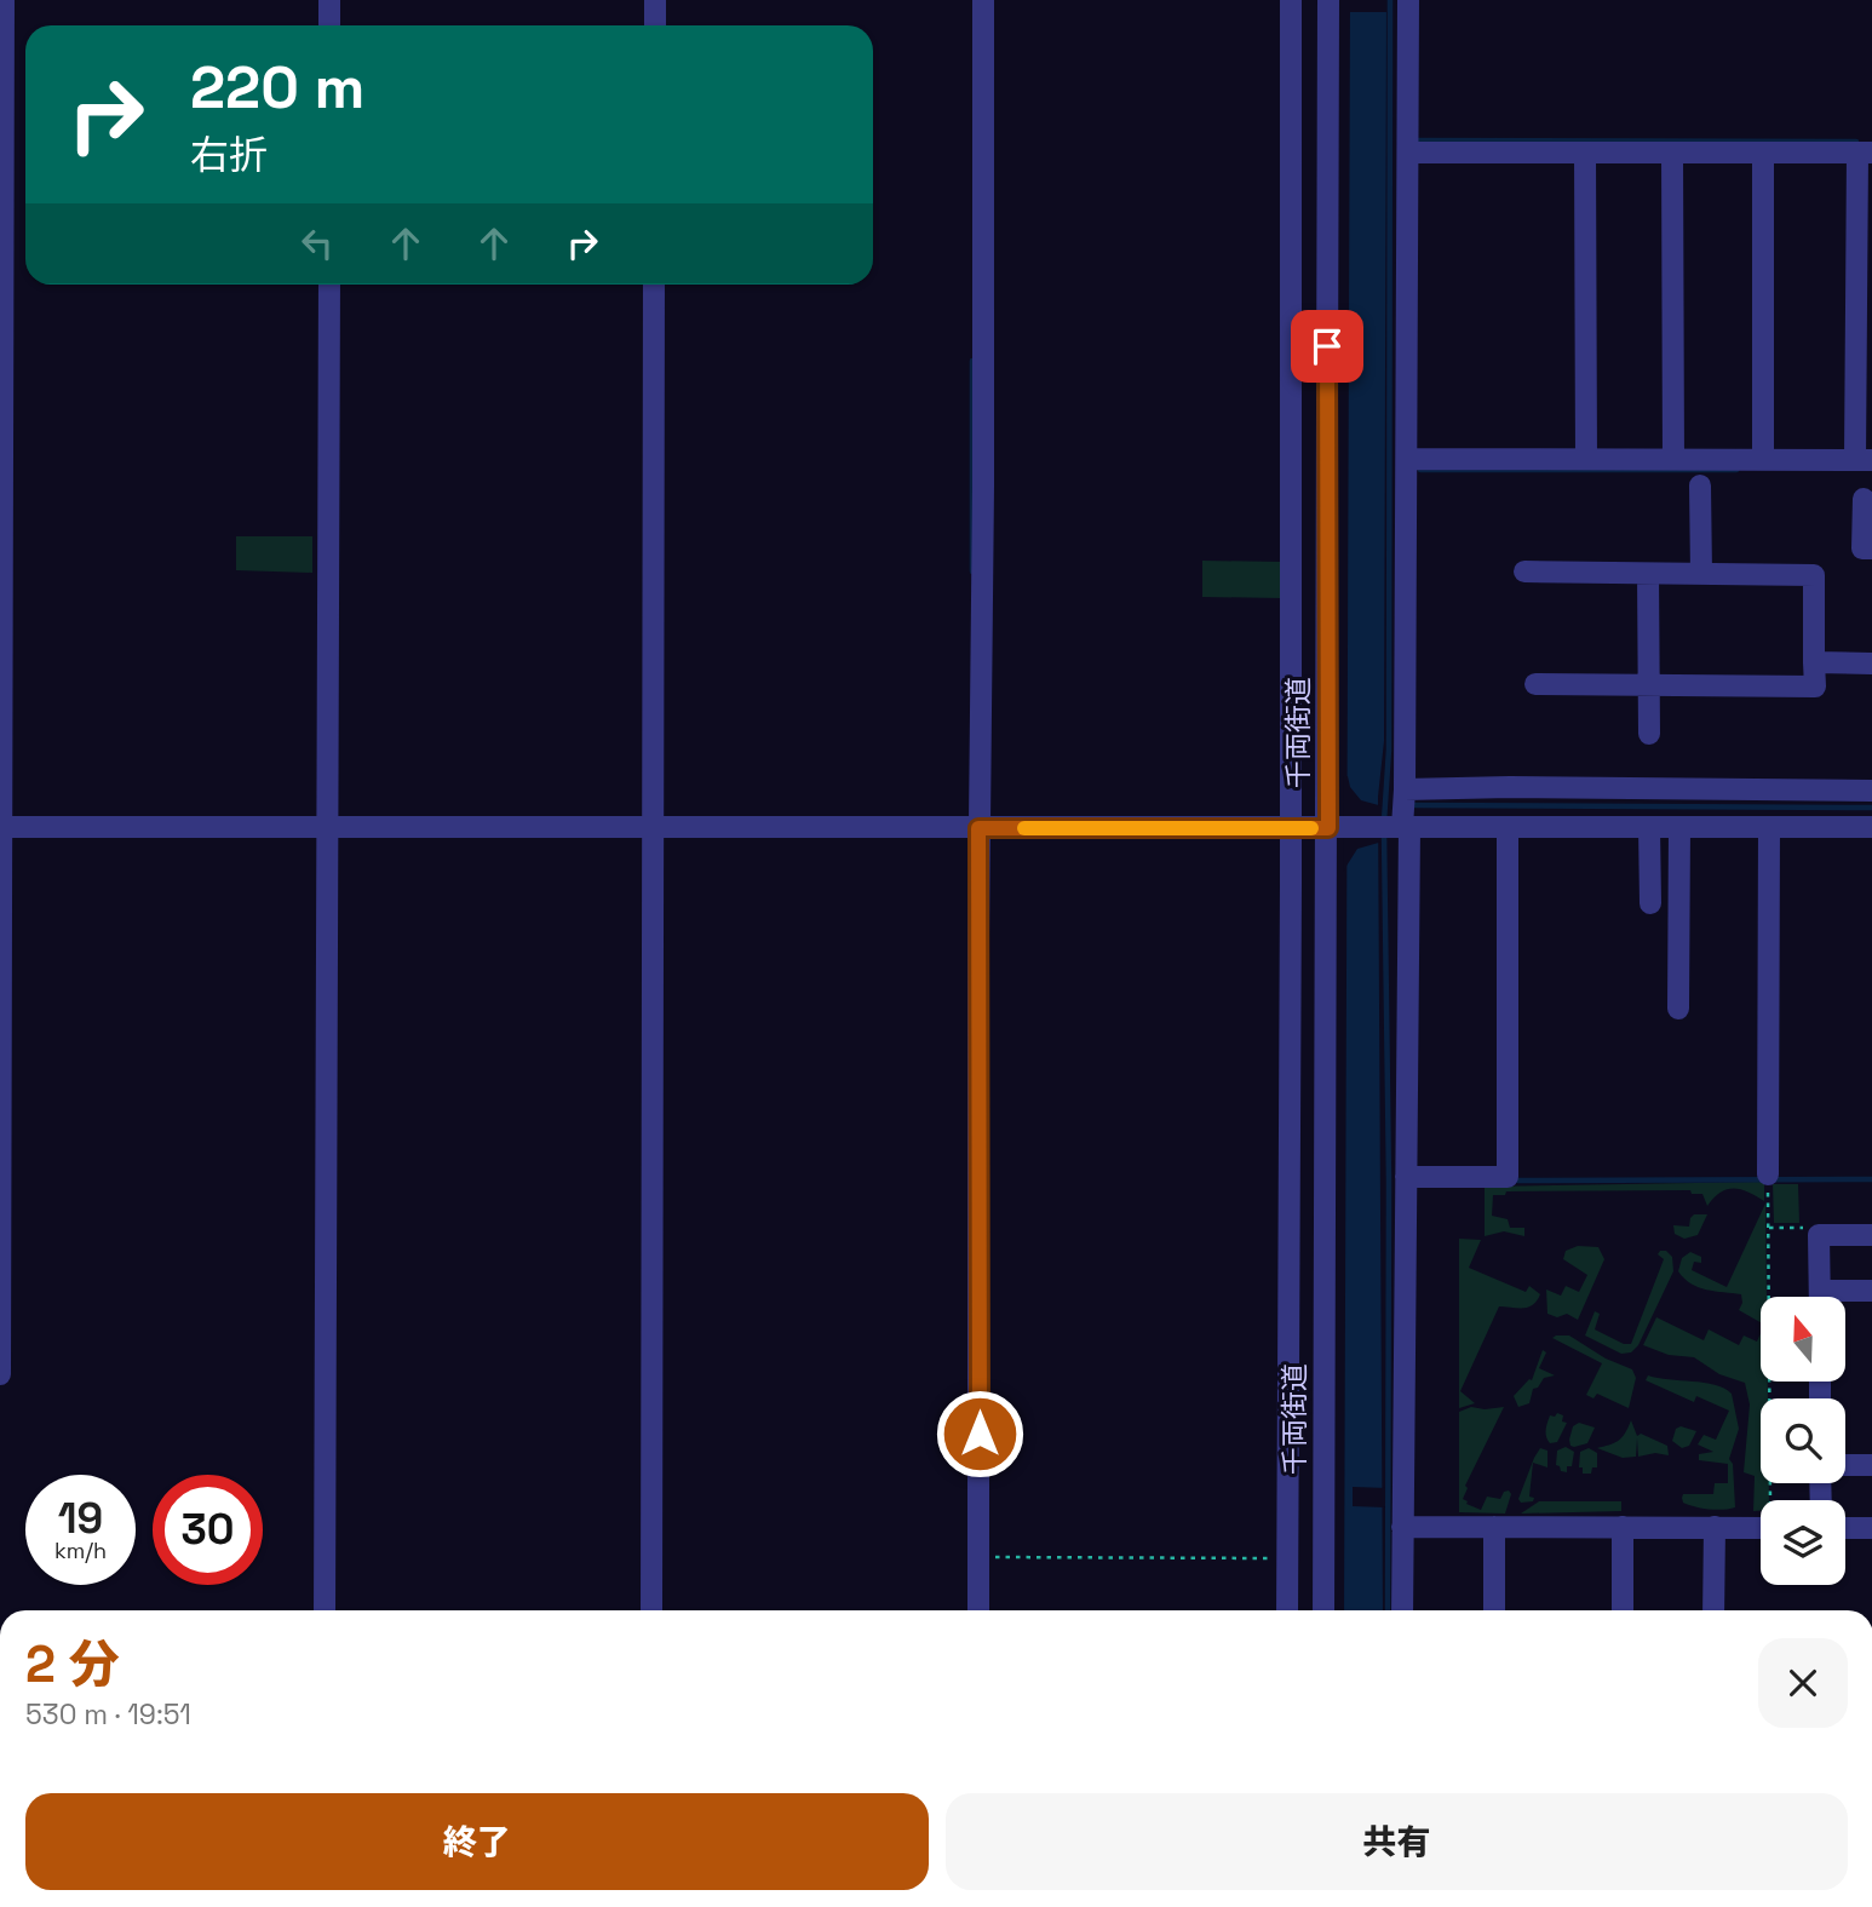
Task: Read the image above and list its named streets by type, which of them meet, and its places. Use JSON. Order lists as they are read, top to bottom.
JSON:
{
  "streets": {
    "street": ["千両街道"]
  },
  "north": "top",
  "page": {
    "turn": ["220 m", "右折"],
    "speed": "19 km/h",
    "limit": "30",
    "heading": ["2 分", "530 m · 19:51"],
    "buttons": ["終了", "共有"]
  }
}
